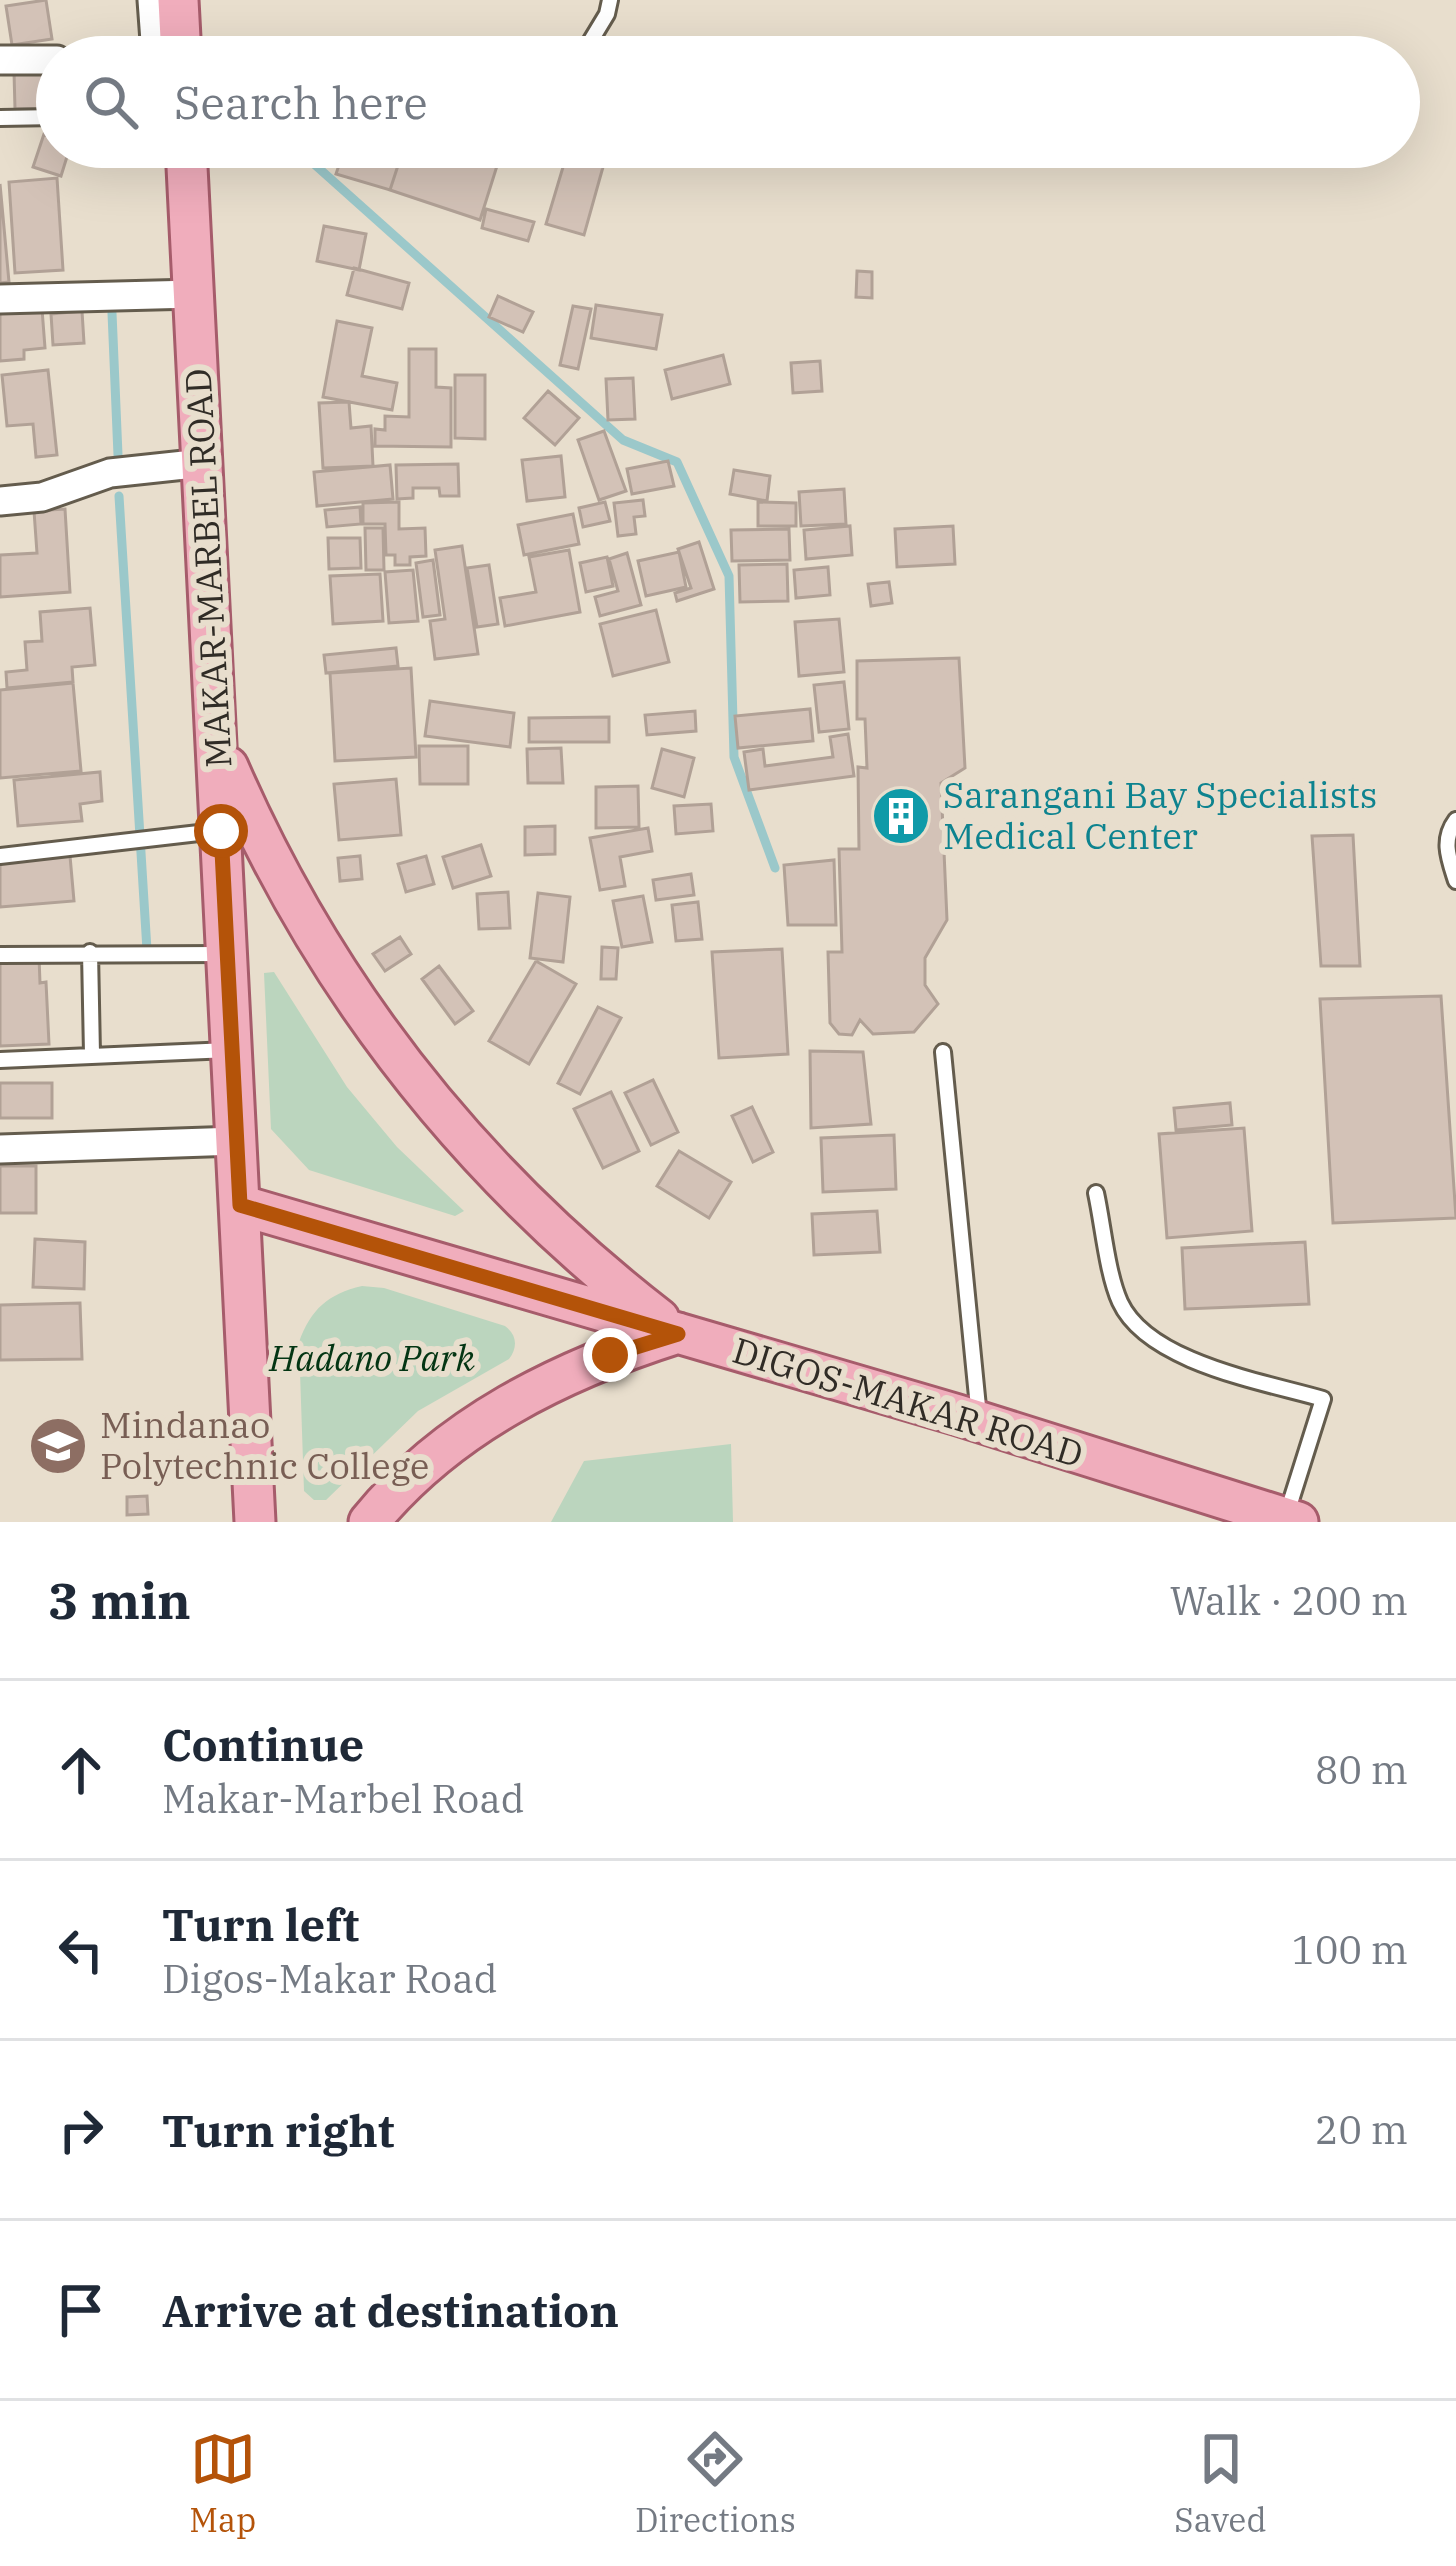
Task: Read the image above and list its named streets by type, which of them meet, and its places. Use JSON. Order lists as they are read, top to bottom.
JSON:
{
  "streets": {
    "main road": ["MAKAR-MARBEL ROAD", "DIGOS-MAKAR ROAD"]
  },
  "crossings": [
    ["MAKAR-MARBEL ROAD", "DIGOS-MAKAR ROAD"]
  ],
  "parks": ["Hadano Park"],
  "places": {
    "building": ["Sarangani Bay Specialists Medical Center"],
    "school or university": ["Mindanao Polytechnic College"]
  },
  "page": {
    "search": "Search here",
    "heading": ["3 min", "Walk · 200 m"],
    "list": [
      ["Continue", "Makar-Marbel Road", "80 m"],
      ["Turn left", "Digos-Makar Road", "100 m"],
      ["Turn right", "20 m"],
      "Arrive at destination"
    ],
    "nav": ["Map", "Directions", "Saved"]
  }
}
